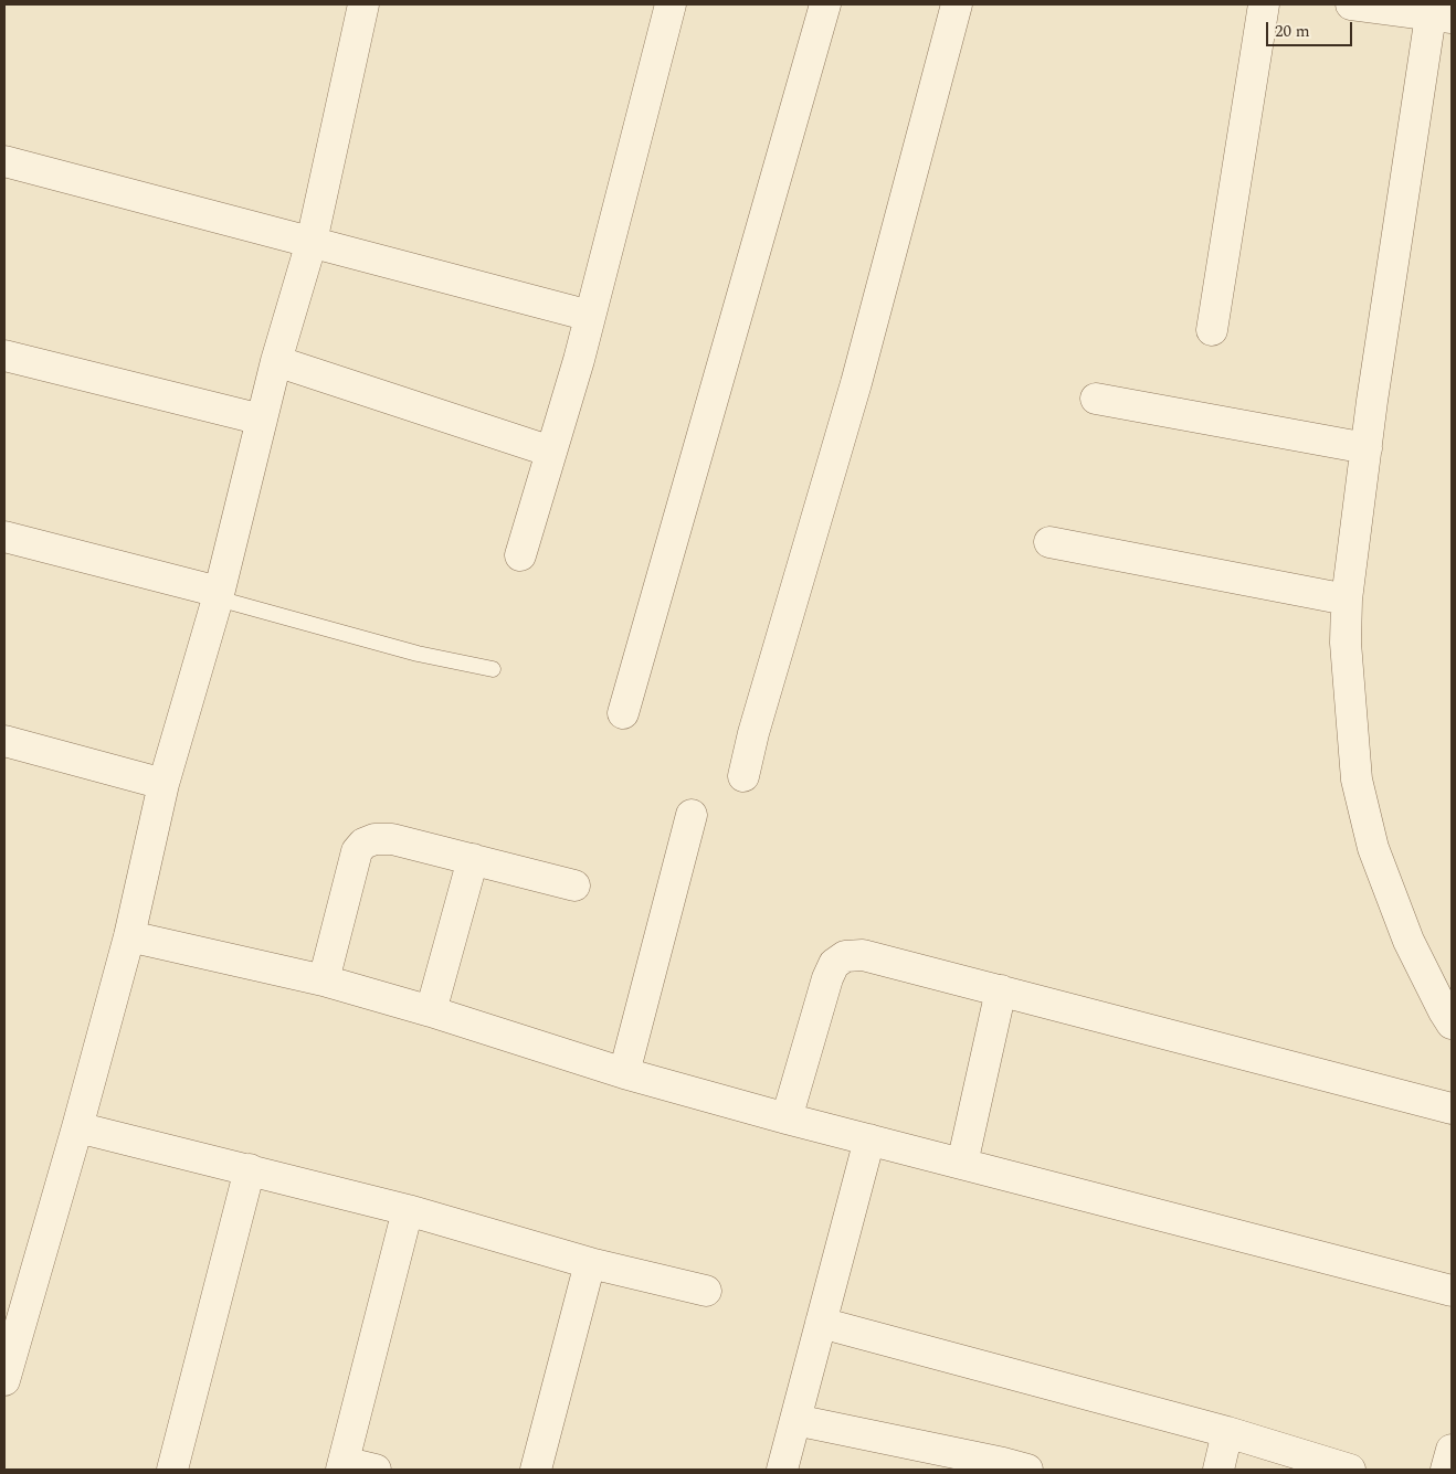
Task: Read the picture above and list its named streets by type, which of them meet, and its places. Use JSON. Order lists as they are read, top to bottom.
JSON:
{
  "scale_bar": "20 m"
}
